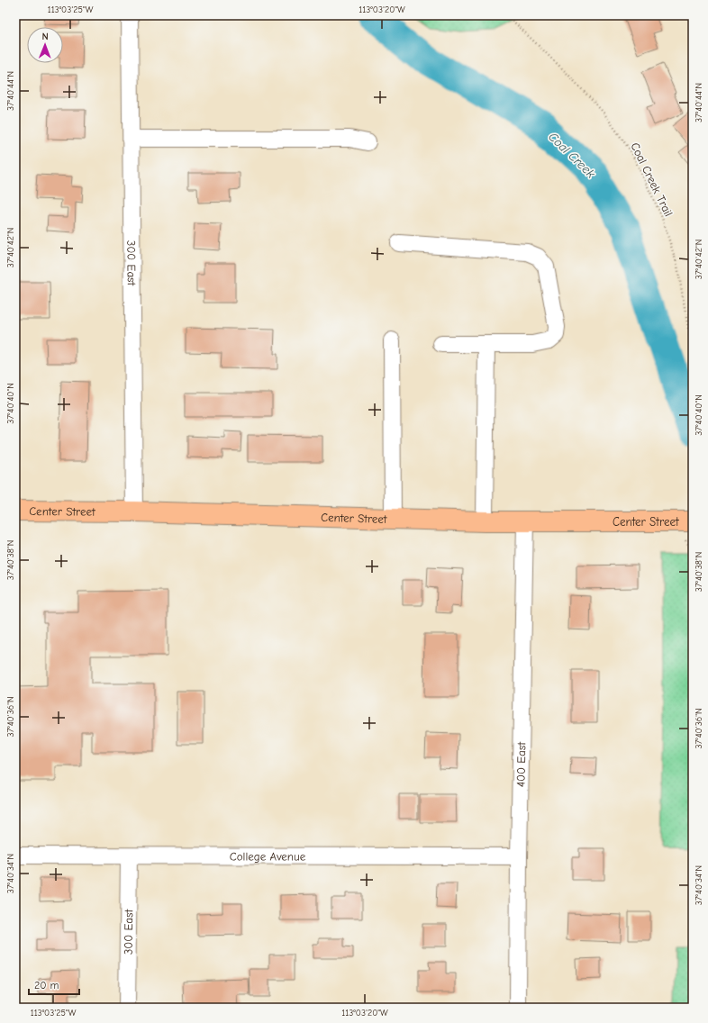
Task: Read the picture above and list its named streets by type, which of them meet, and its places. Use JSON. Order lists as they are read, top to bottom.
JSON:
{
  "streets": {
    "main road": ["Center Street"],
    "street": ["300 East", "400 East", "College Avenue"],
    "path": ["Coal Creek Trail"]
  },
  "crossings": [
    ["300 East", "Center Street"],
    ["300 East", "College Avenue"],
    ["Center Street", "400 East"],
    ["400 East", "College Avenue"]
  ],
  "water": ["Coal Creek"],
  "scale_bar": "20 m",
  "north": "top",
  "coordinates": [
    "113°03'25\"W",
    "113°03'20\"W",
    "37°40'44\"N",
    "37°40'42\"N",
    "37°40'40\"N",
    "37°40'38\"N",
    "37°40'36\"N",
    "37°40'34\"N"
  ]
}
